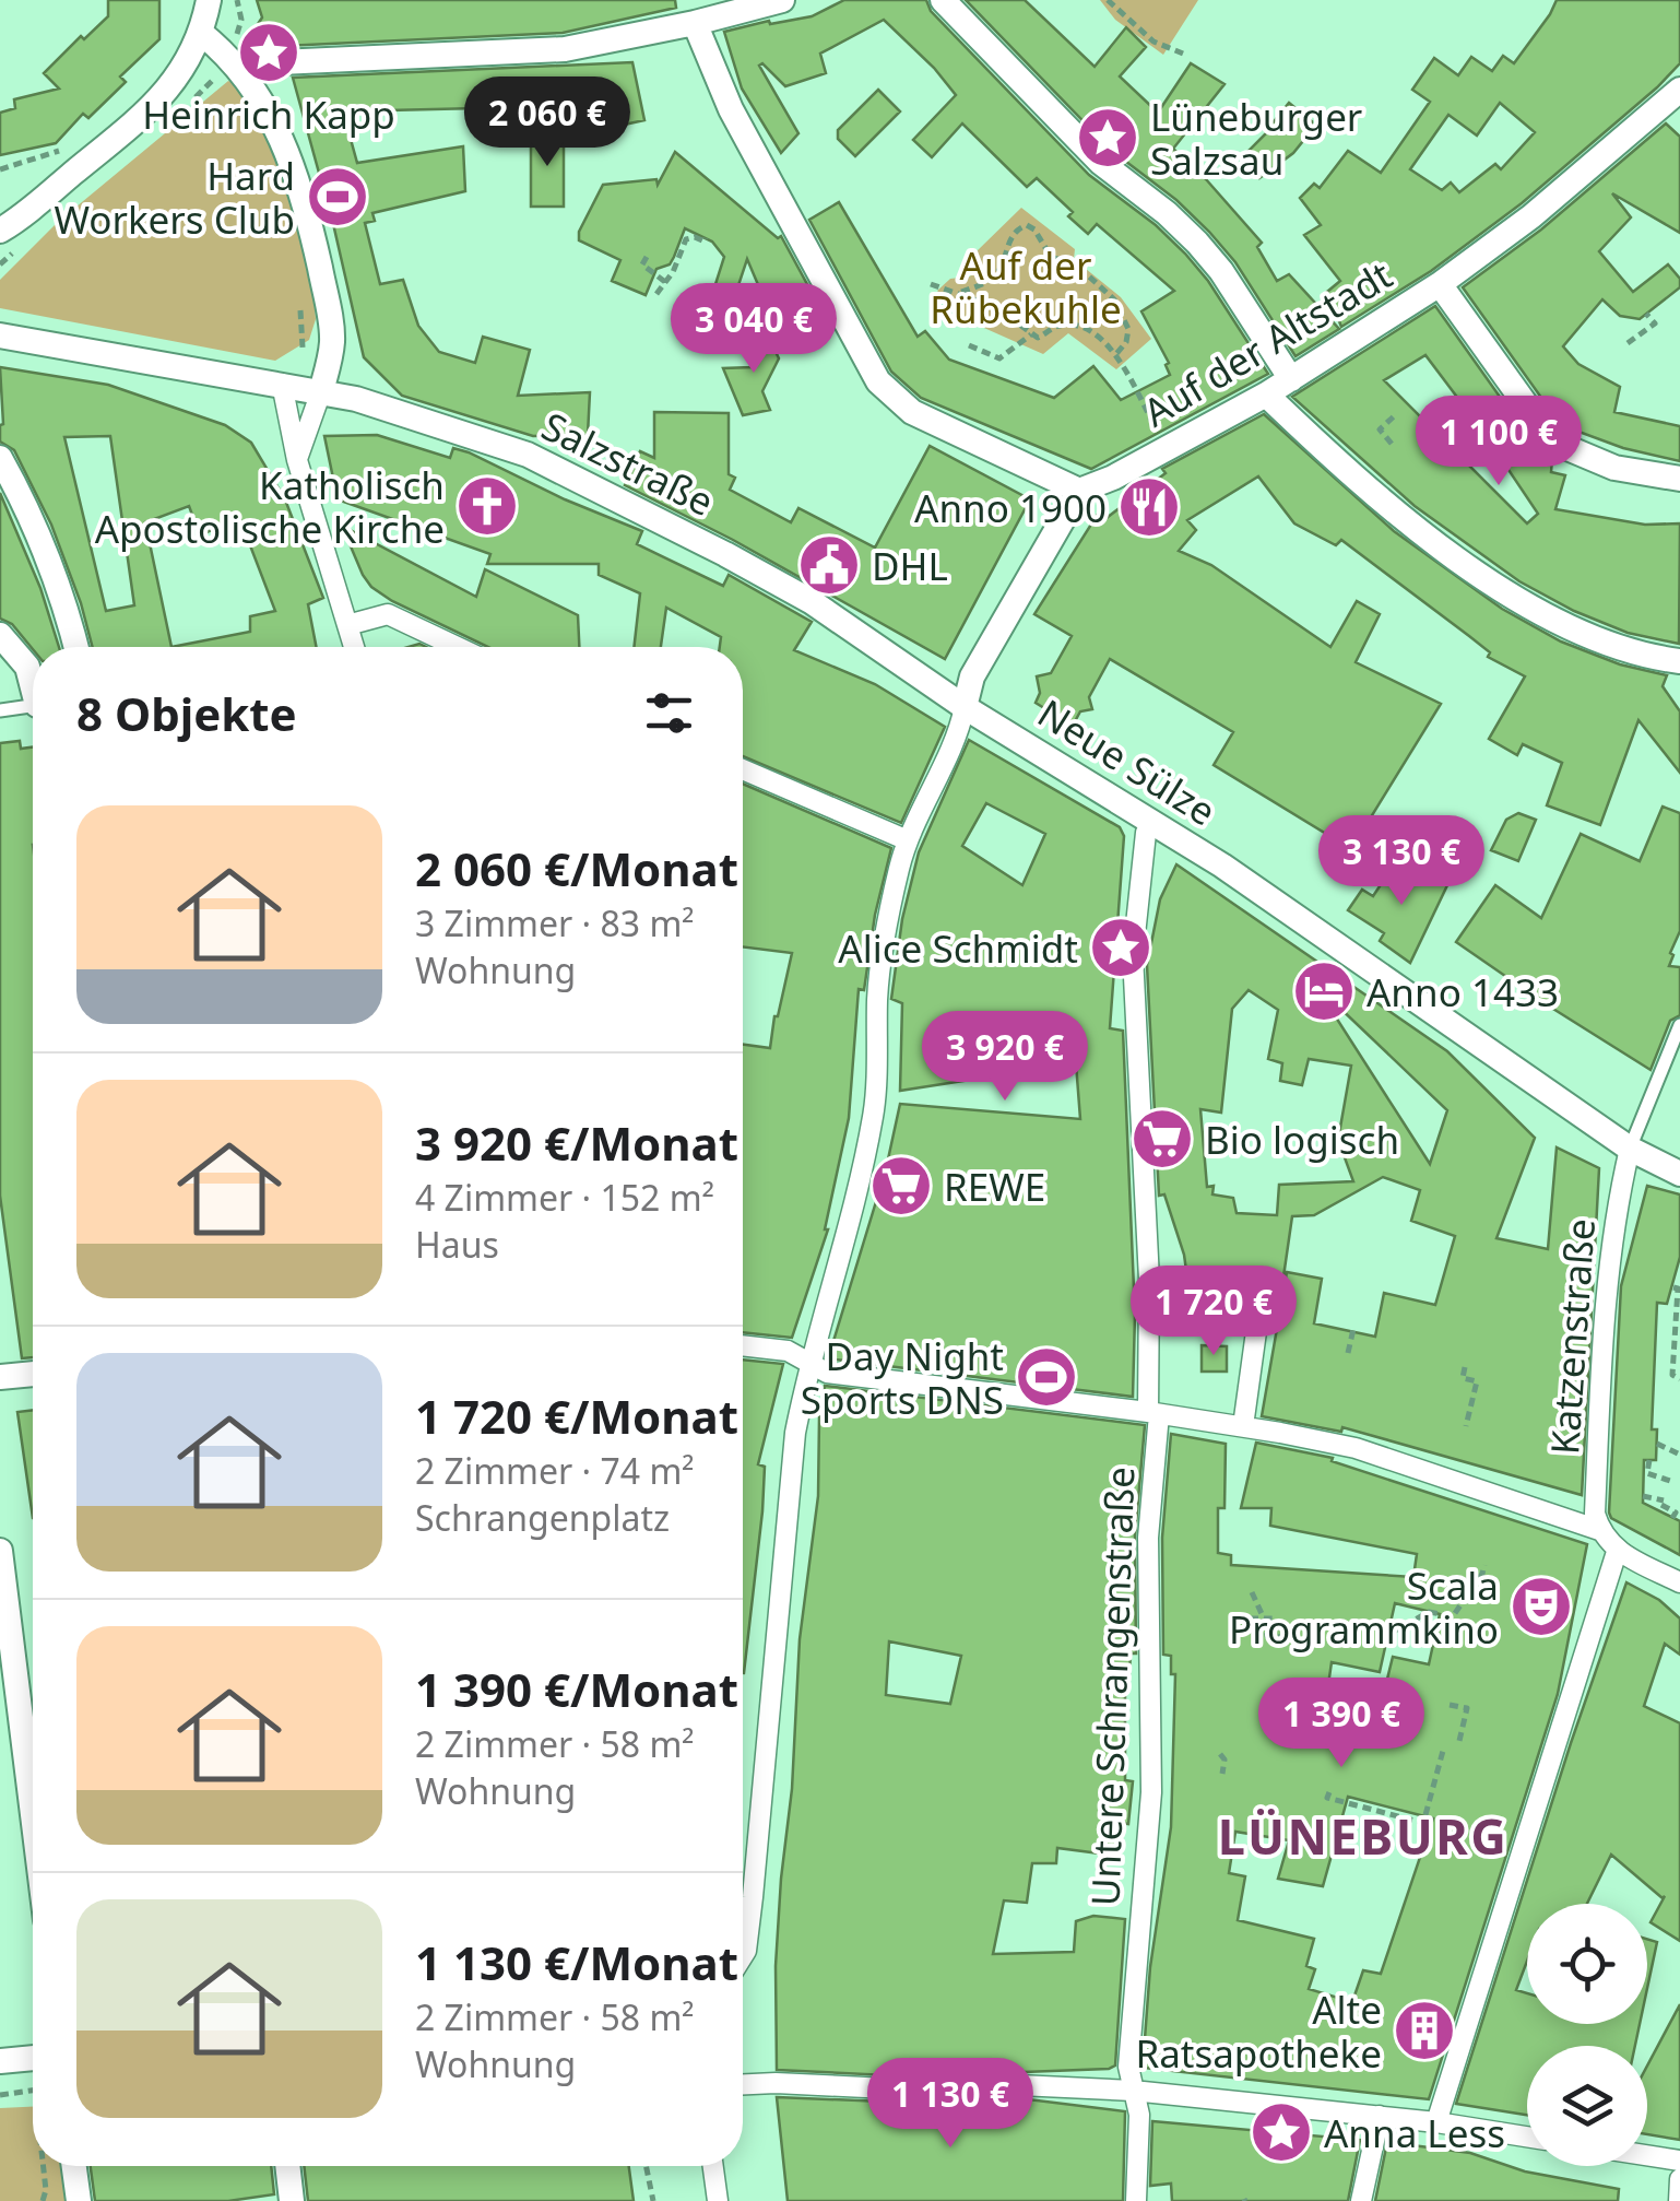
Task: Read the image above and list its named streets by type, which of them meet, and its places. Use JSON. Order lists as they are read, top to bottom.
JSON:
{
  "streets": {
    "street": [
      "Auf der Altstadt",
      "Salzstraße",
      "Neue Sülze",
      "Katzenstraße",
      "Untere Schrangenstraße"
    ]
  },
  "crossings": [
    ["Salzstraße", "Neue Sülze"],
    ["Neue Sülze", "Katzenstraße"],
    ["Neue Sülze", "Untere Schrangenstraße"]
  ],
  "districts": ["LÜNEBURG"],
  "parks": ["Auf der Rübekuhle"],
  "places": {
    "place": [
      "Heinrich Kapp",
      "Lüneburger Salzsau",
      "Alice Schmidt",
      "Anna Less"
    ],
    "sports": ["Hard Workers Club", "Day Night Sports DNS"],
    "church": ["Katholisch Apostolische Kirche"],
    "restaurant": ["Anno 1900"],
    "public building": ["DHL"],
    "hotel": ["Anno 1433"],
    "supermarket": ["Bio logisch", "REWE"],
    "theatre": ["Scala Programmkino"],
    "building": ["Alte Ratsapotheke"]
  },
  "page": {
    "price": [
      "2 060 €",
      "3 040 €",
      "1 100 €",
      "3 130 €",
      "3 920 €",
      "1 720 €",
      "1 390 €",
      "1 130 €"
    ],
    "heading": "8 Objekte",
    "list": [
      {
        "name": "2 060 €/Monat",
        "note": "3 Zimmer · 83 m² · Wohnung"
      },
      {
        "name": "3 920 €/Monat",
        "note": "4 Zimmer · 152 m² · Haus"
      },
      {
        "name": "1 720 €/Monat",
        "note": "2 Zimmer · 74 m² · Schrangenplatz"
      },
      {
        "name": "1 390 €/Monat",
        "note": "2 Zimmer · 58 m² · Wohnung"
      },
      {
        "name": "1 130 €/Monat",
        "note": "2 Zimmer · 58 m² · Wohnung"
      }
    ]
  }
}
